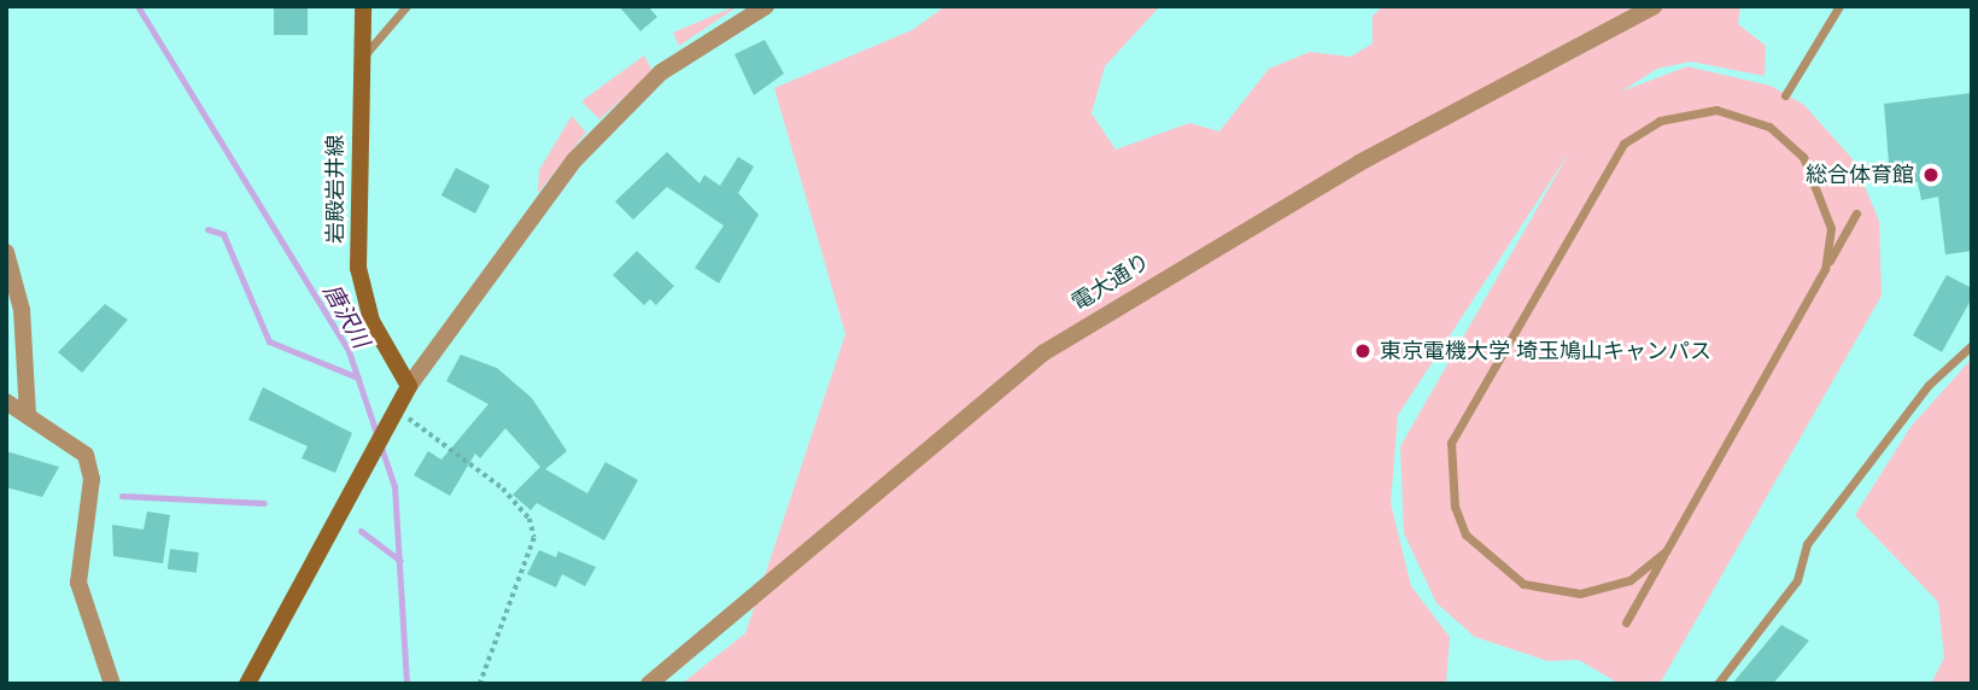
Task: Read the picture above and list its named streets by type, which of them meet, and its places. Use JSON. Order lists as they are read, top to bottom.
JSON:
{
  "streets": {
    "main road": ["岩殿岩井線"],
    "street": ["電大通り"]
  },
  "water": ["唐沢川"],
  "places": ["総合体育館", "東京電機大学 埼玉鳩山キャンパス"]
}
